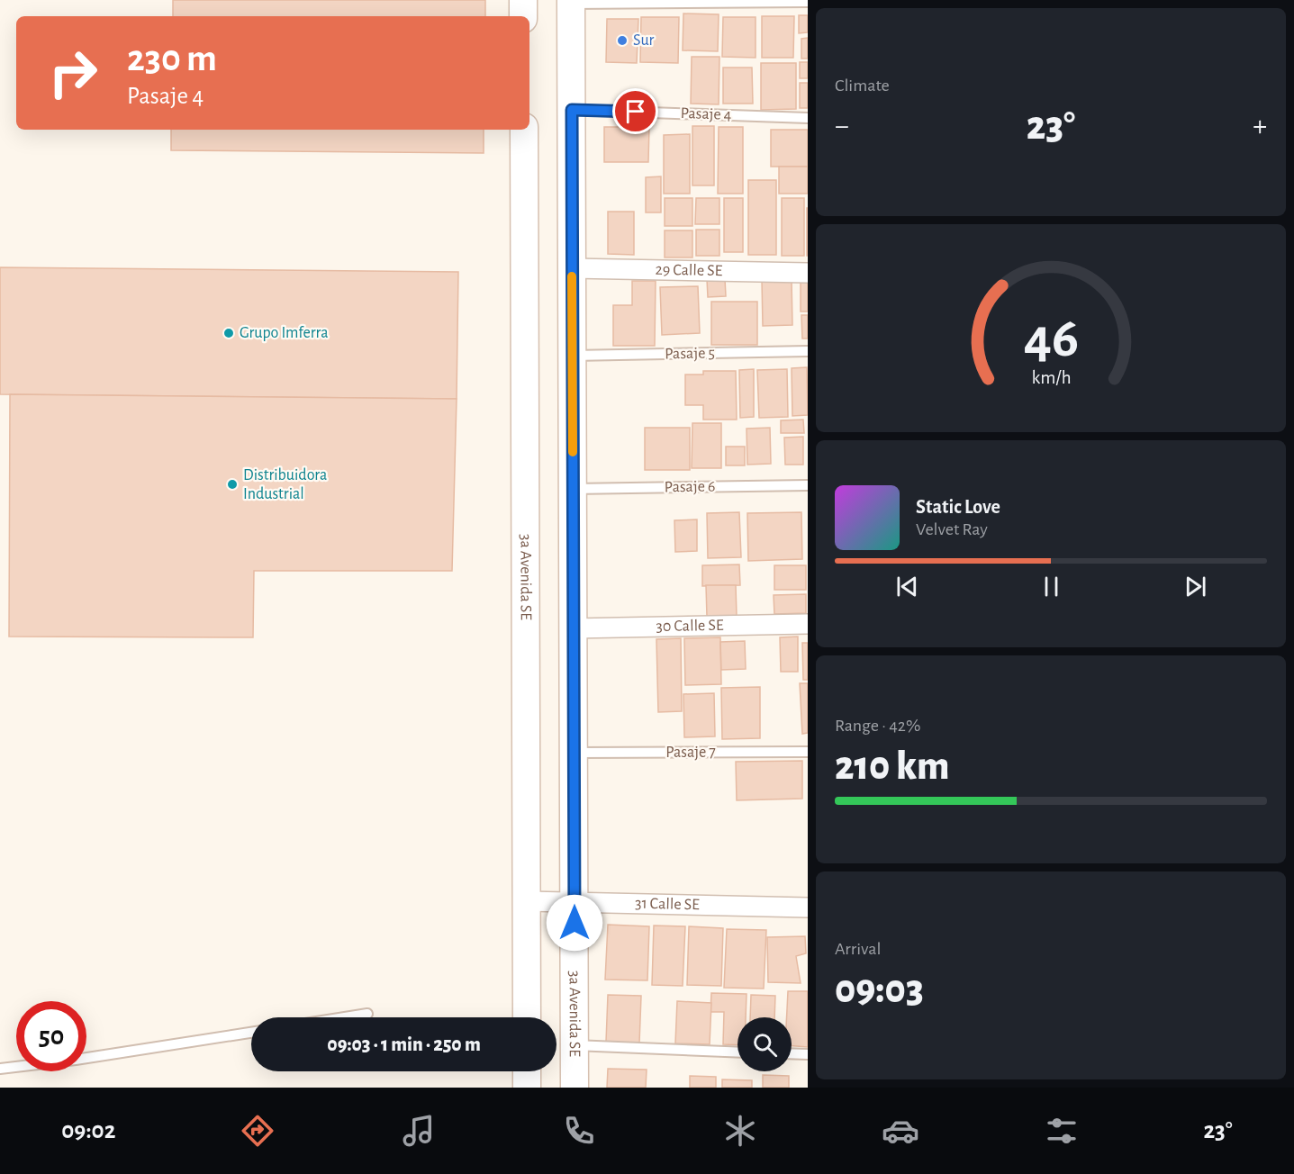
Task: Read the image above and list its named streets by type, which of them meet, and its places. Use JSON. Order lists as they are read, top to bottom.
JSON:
{
  "streets": {
    "main road": ["3a Avenida SE"],
    "street": ["29 Calle SE", "30 Calle SE", "31 Calle SE"],
    "lane": [
      "Pasaje 4",
      "Pasaje 5",
      "Pasaje 6",
      "Pasaje 7"
    ]
  },
  "crossings": [
    ["Pasaje 4", "3a Avenida SE"],
    ["29 Calle SE", "3a Avenida SE"],
    ["Pasaje 5", "3a Avenida SE"],
    ["Pasaje 6", "3a Avenida SE"],
    ["3a Avenida SE", "30 Calle SE"],
    ["3a Avenida SE", "Pasaje 7"],
    ["3a Avenida SE", "31 Calle SE"]
  ],
  "places": ["Sur", "Grupo Imferra", "Distribuidora Industrial"],
  "page": {
    "tile": [
      "Climate",
      ["Range · 42%", "210 km"],
      ["Arrival", "09:03"]
    ],
    "turn": ["230 m", "Pasaje 4"],
    "heat": ["−", "23°", "+"],
    "song": ["Static Love", "Velvet Ray"],
    "limit": "50",
    "trip": "09:03 · 1 min · 250 m",
    "tabs": ["09:02", "23°"],
    "gauge": ["46", "km/h"]
  }
}
